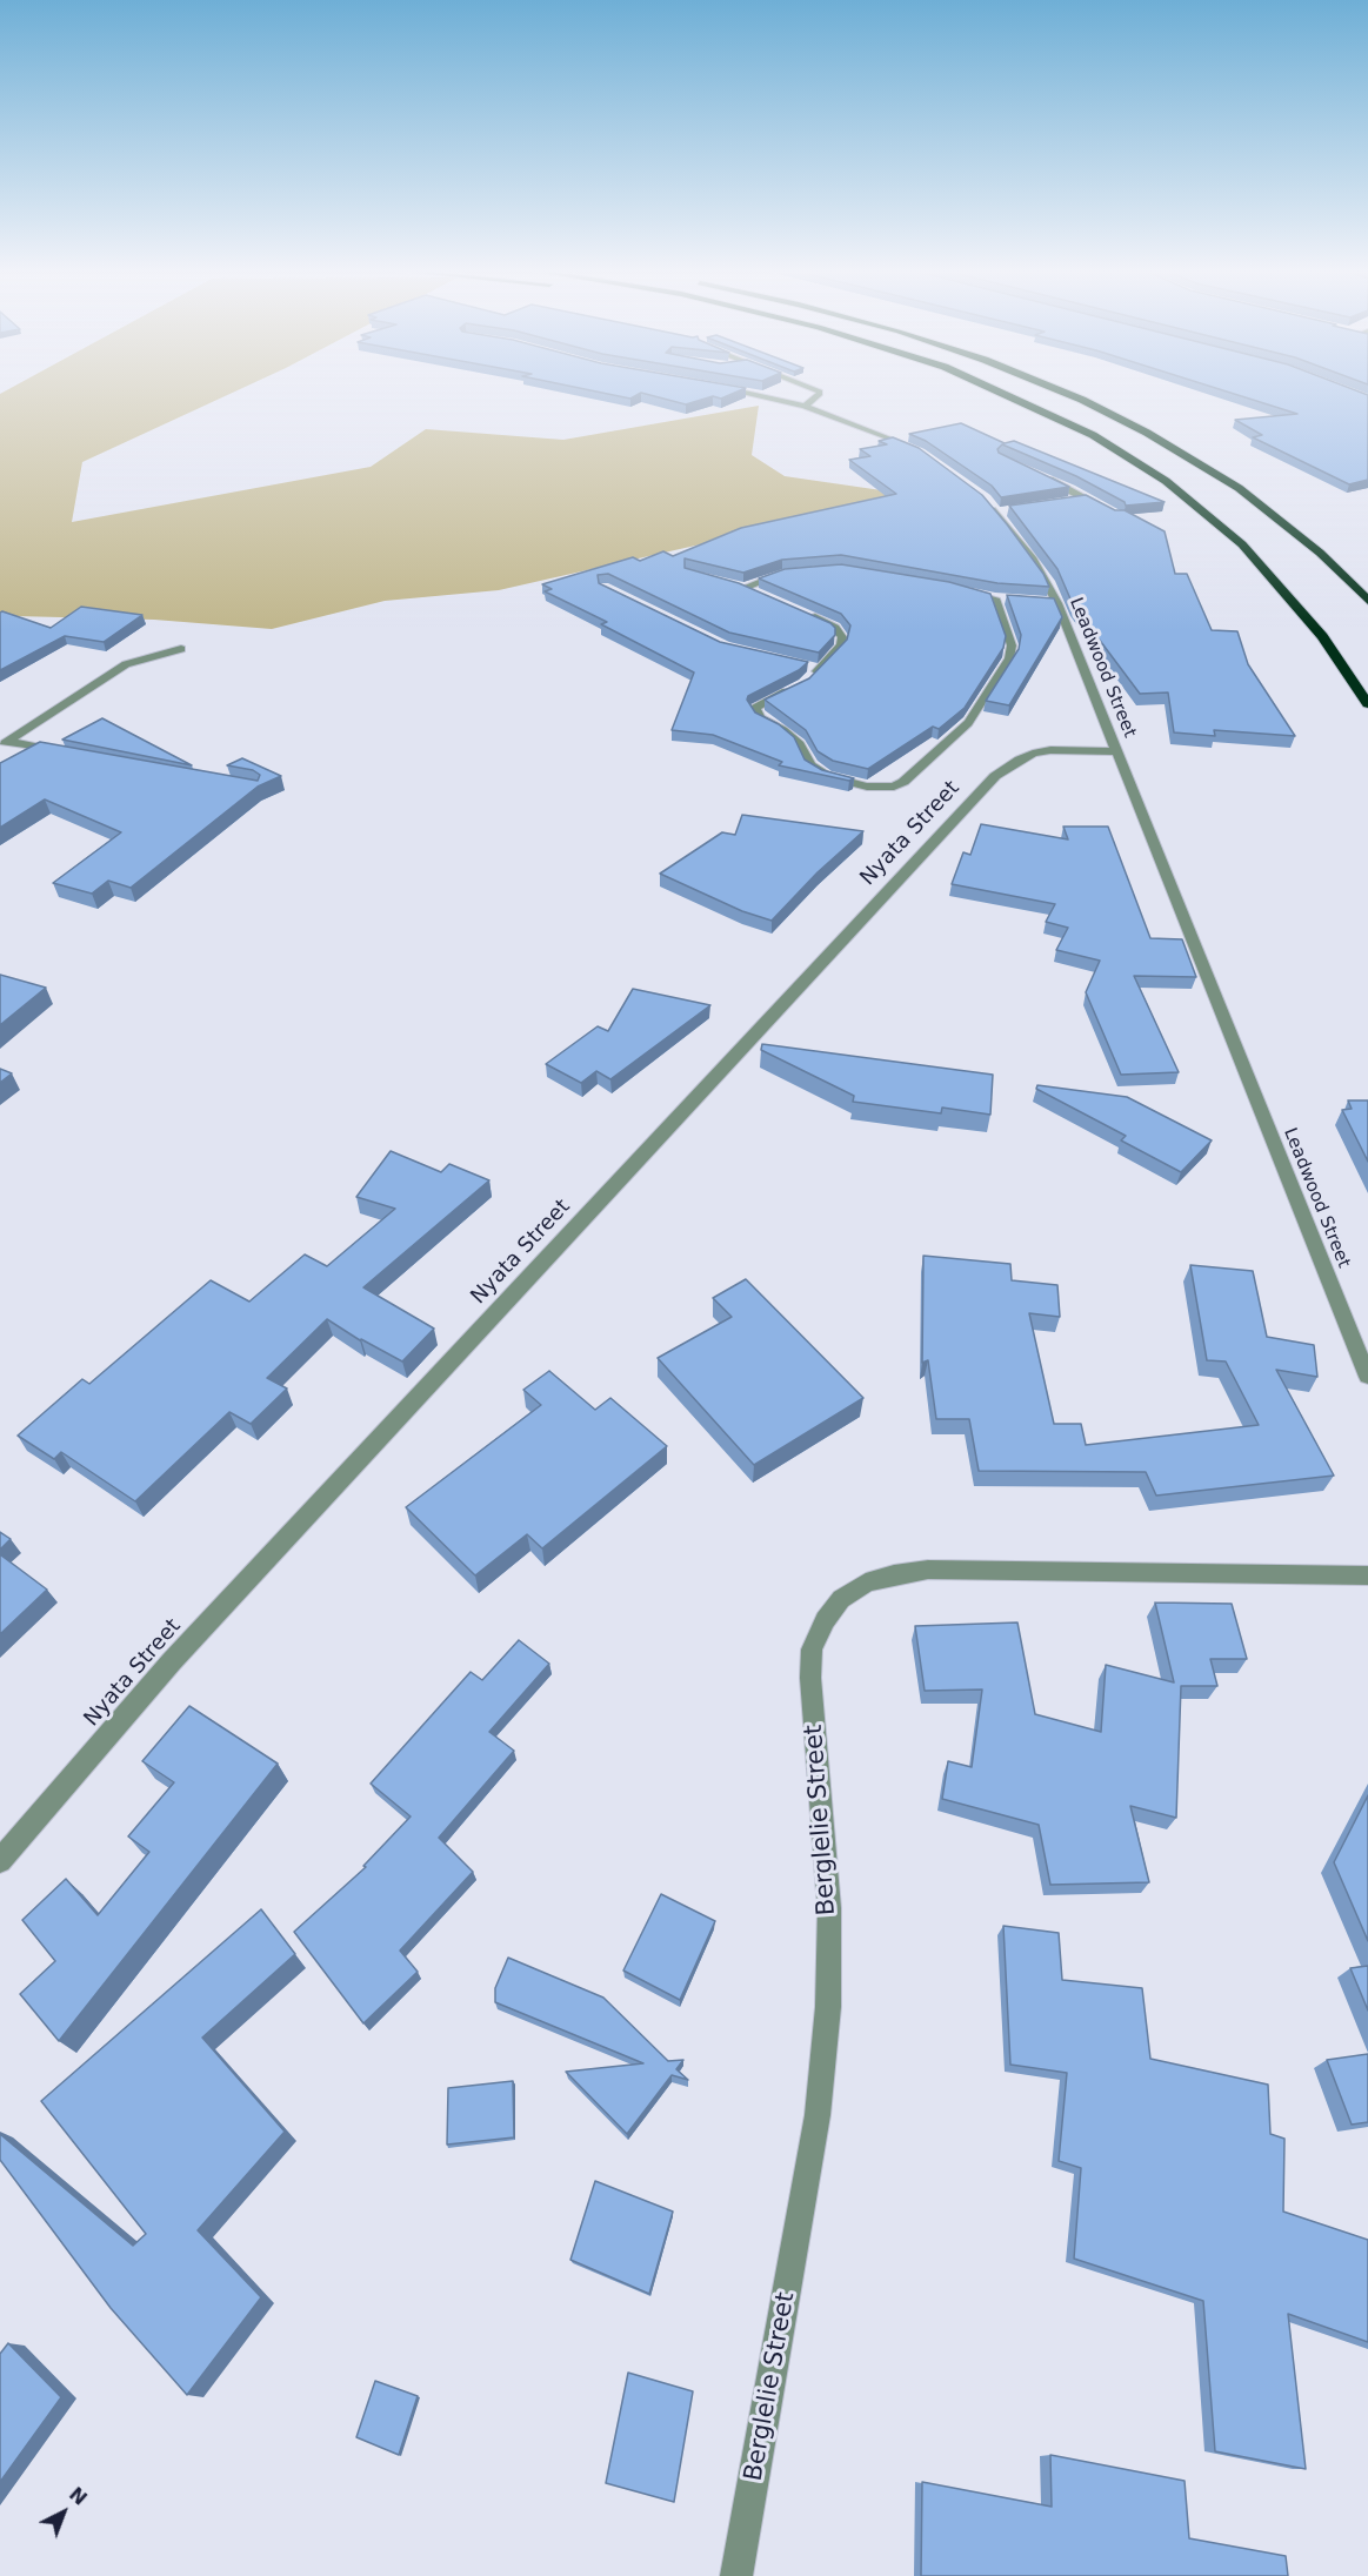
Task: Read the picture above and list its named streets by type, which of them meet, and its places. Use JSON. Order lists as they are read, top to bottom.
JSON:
{
  "streets": {
    "street": ["Leadwood Street", "Nyata Street", "Berglelie Street"]
  },
  "crossings": [
    ["Leadwood Street", "Nyata Street"]
  ],
  "north": "top right"
}
